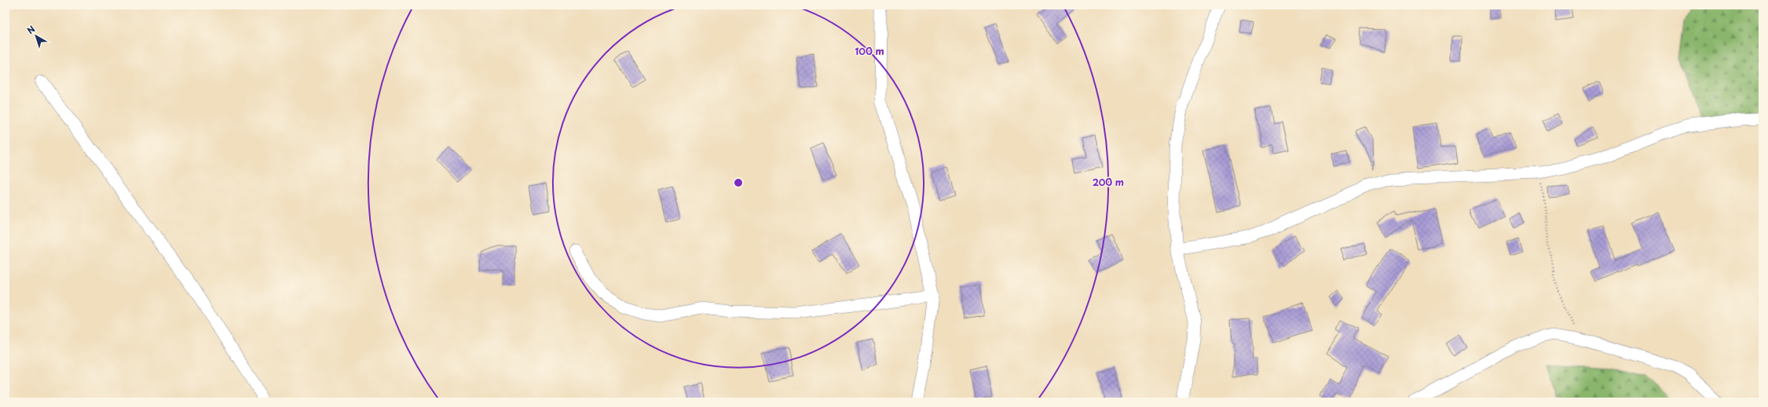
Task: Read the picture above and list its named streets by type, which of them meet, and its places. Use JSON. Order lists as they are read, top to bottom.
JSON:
{
  "north": "top left",
  "rings": ["100 m", "200 m"]
}
